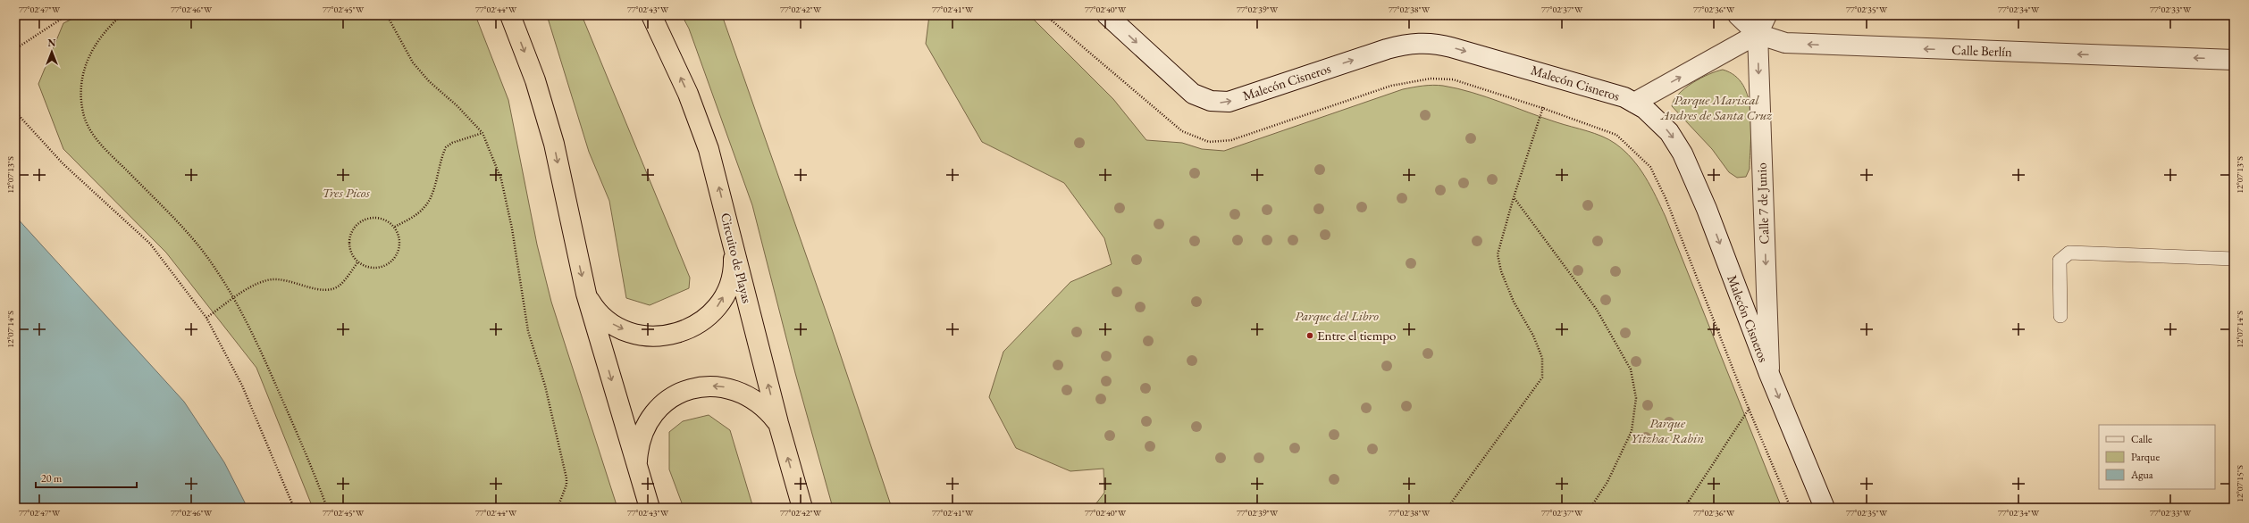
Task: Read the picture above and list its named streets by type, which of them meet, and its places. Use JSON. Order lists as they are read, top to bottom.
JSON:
{
  "streets": {
    "highway": ["Circuito de Playas"],
    "street": ["Calle Berlín", "Malecón Cisneros", "Calle 7 de Junio"]
  },
  "crossings": [
    ["Calle Berlín", "Calle 7 de Junio"],
    ["Malecón Cisneros", "Calle 7 de Junio"]
  ],
  "one_way": ["Calle Berlín", "Malecón Cisneros", "Calle 7 de Junio"],
  "parks": [
    "Parque Mariscal Andres de Santa Cruz",
    "Tres Picos",
    "Parque del Libro",
    "Parque Yitzhac Rabin"
  ],
  "places": ["Entre el tiempo"],
  "legend": ["Calle", "Parque", "Agua"],
  "scale_bar": "20 m",
  "north": "top",
  "coordinates": [
    "77°02'47\"W",
    "77°02'46\"W",
    "77°02'45\"W",
    "77°02'44\"W",
    "77°02'43\"W",
    "77°02'42\"W",
    "77°02'41\"W",
    "77°02'40\"W",
    "77°02'39\"W",
    "77°02'38\"W",
    "77°02'37\"W",
    "77°02'36\"W",
    "77°02'35\"W",
    "77°02'34\"W",
    "77°02'33\"W",
    "12°07'13\"S",
    "12°07'14\"S",
    "12°07'15\"S"
  ]
}
